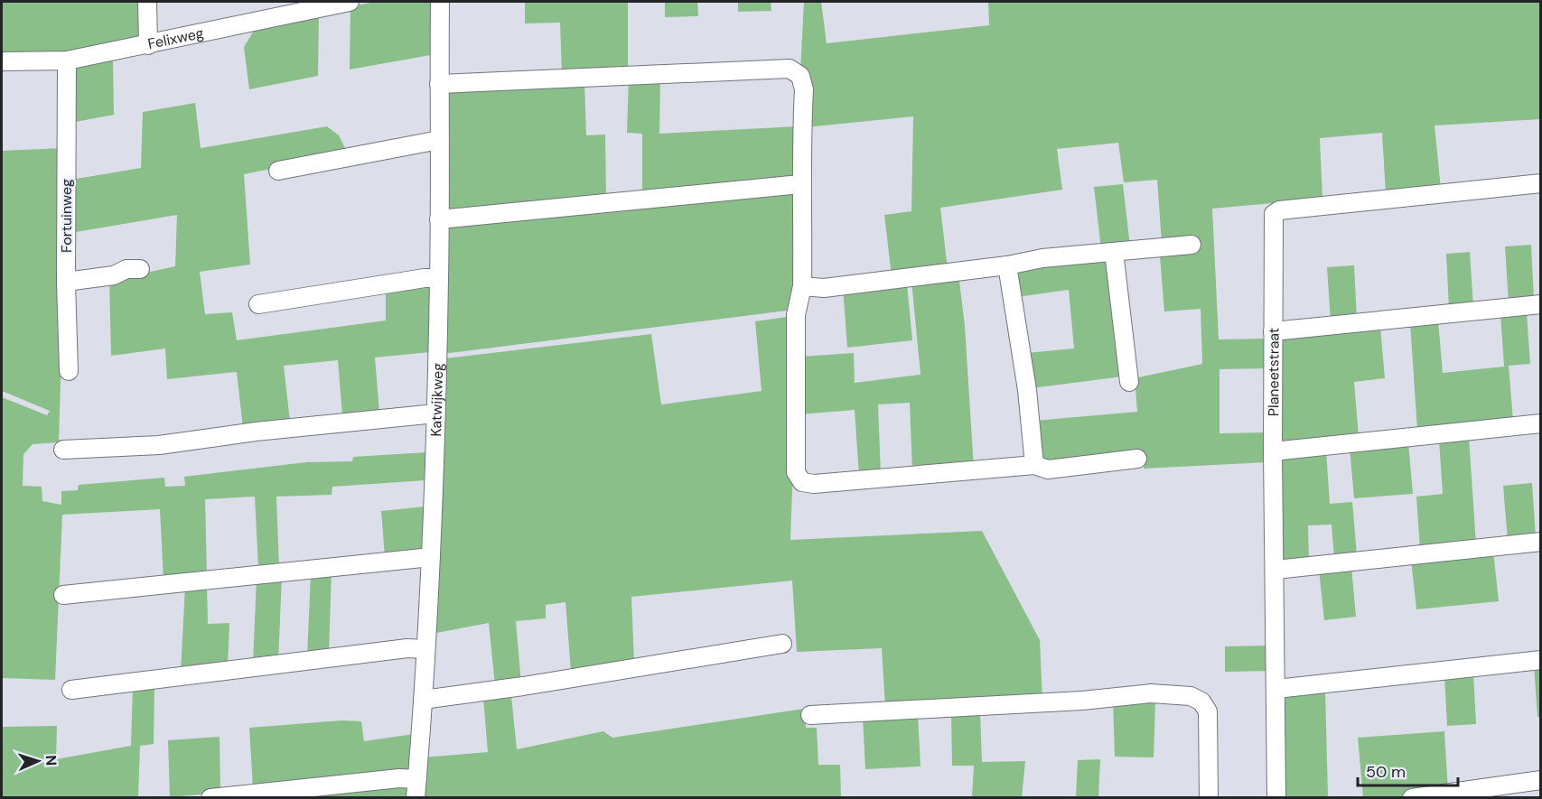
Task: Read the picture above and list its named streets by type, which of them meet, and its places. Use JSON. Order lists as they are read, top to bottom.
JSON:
{
  "streets": {
    "street": [
      "Felixweg",
      "Fortuinweg",
      "Planeetstraat",
      "Katwijkweg"
    ]
  },
  "crossings": [
    ["Felixweg", "Fortuinweg"]
  ],
  "scale_bar": "50 m",
  "north": "right"
}
